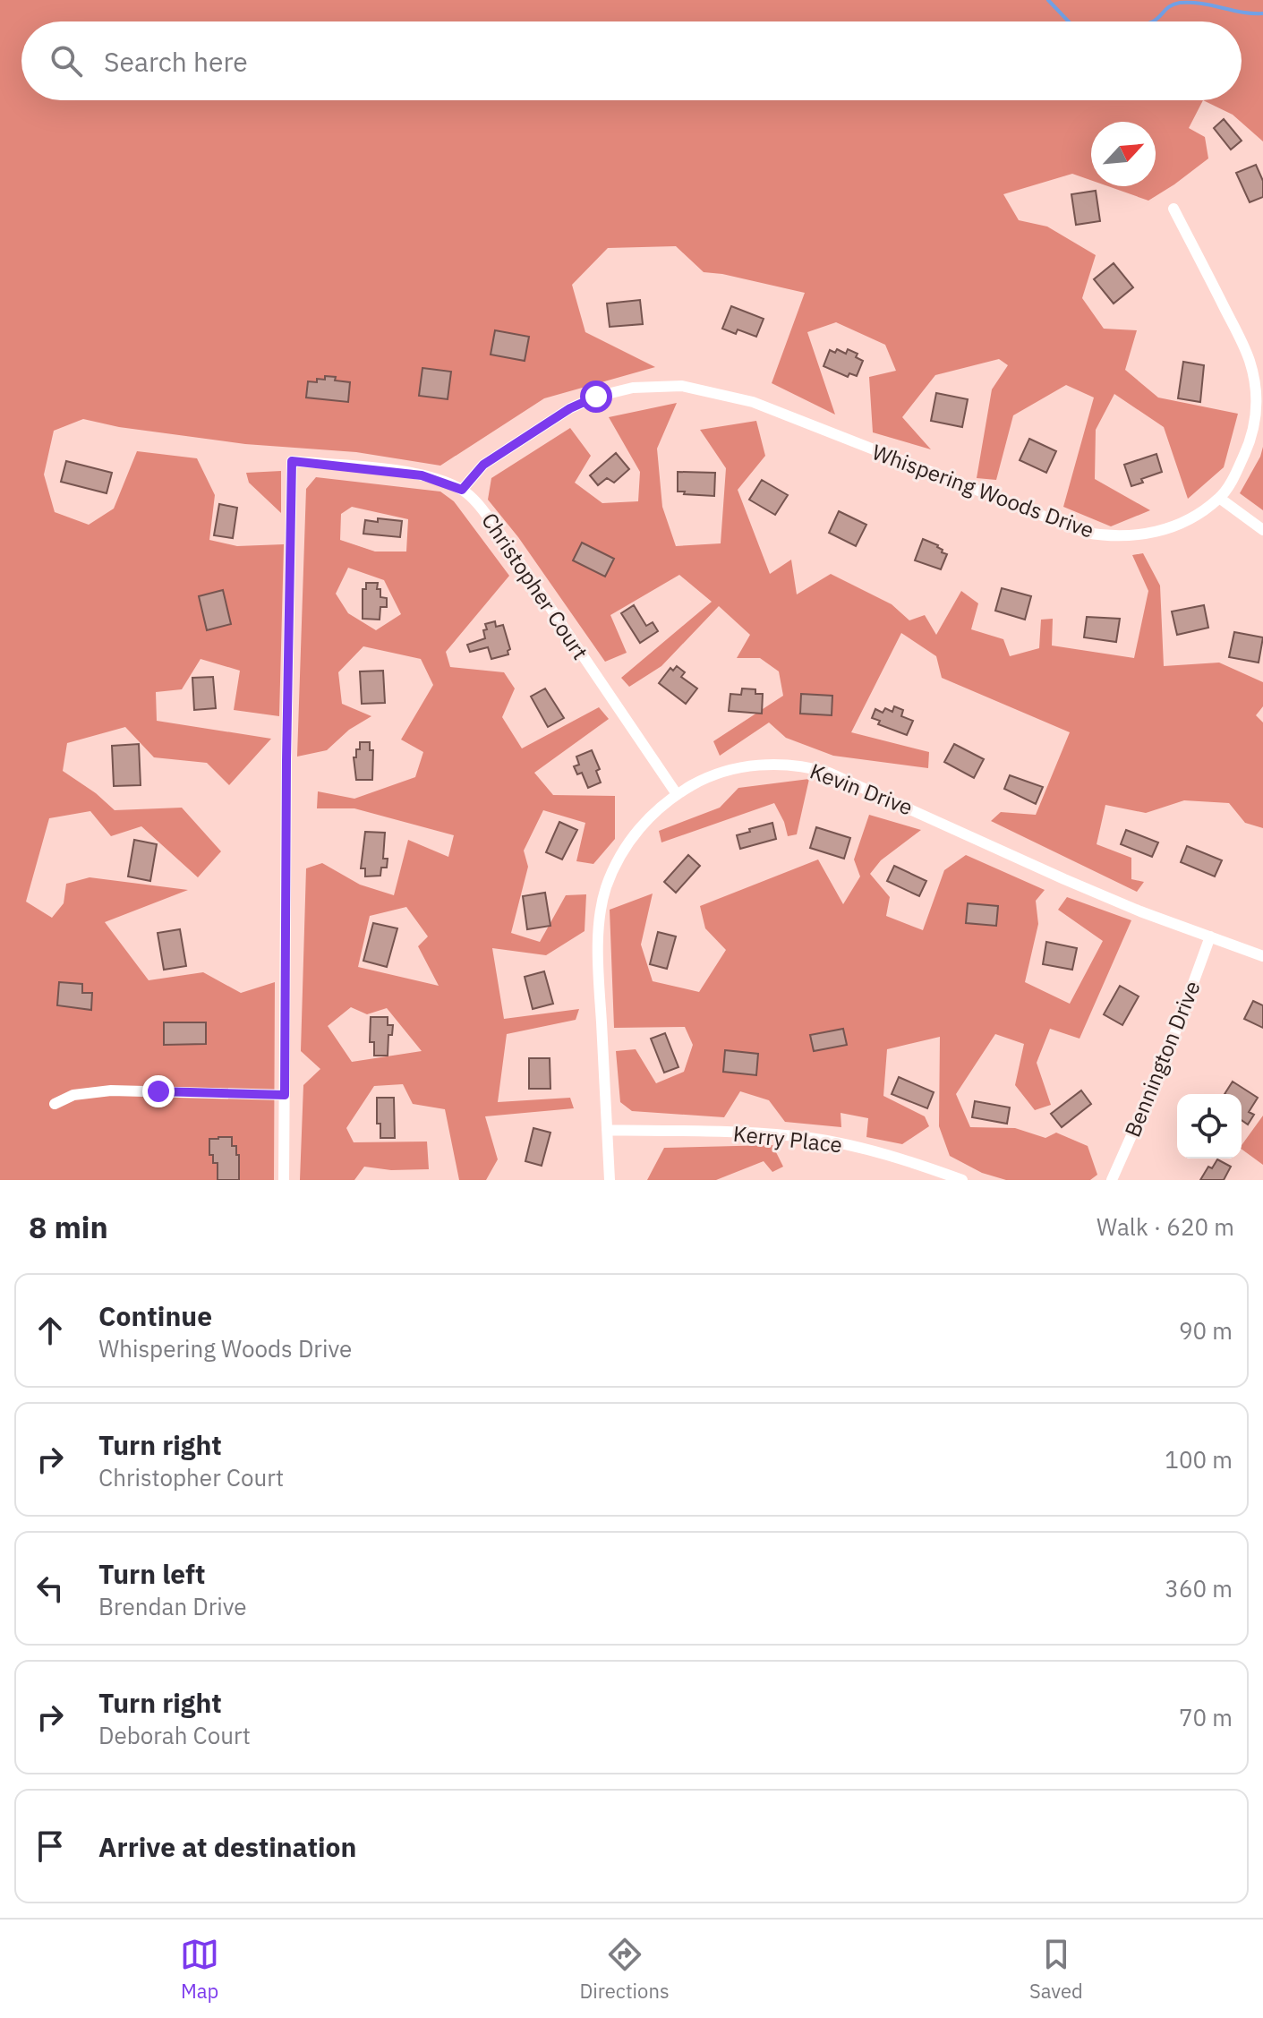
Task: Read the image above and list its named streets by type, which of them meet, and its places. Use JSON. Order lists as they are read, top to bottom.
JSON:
{
  "streets": {
    "street": [
      "Whispering Woods Drive",
      "Christopher Court",
      "Kevin Drive",
      "Bennington Drive",
      "Kerry Place"
    ]
  },
  "crossings": [
    ["Whispering Woods Drive", "Christopher Court"],
    ["Christopher Court", "Kevin Drive"],
    ["Kevin Drive", "Bennington Drive"],
    ["Kevin Drive", "Kerry Place"]
  ],
  "north": "top right",
  "page": {
    "search": "Search here",
    "heading": ["8 min", "Walk · 620 m"],
    "list": [
      ["Continue", "Whispering Woods Drive", "90 m"],
      ["Turn right", "Christopher Court", "100 m"],
      ["Turn left", "Brendan Drive", "360 m"],
      ["Turn right", "Deborah Court", "70 m"],
      "Arrive at destination"
    ],
    "nav": ["Map", "Directions", "Saved"]
  }
}
